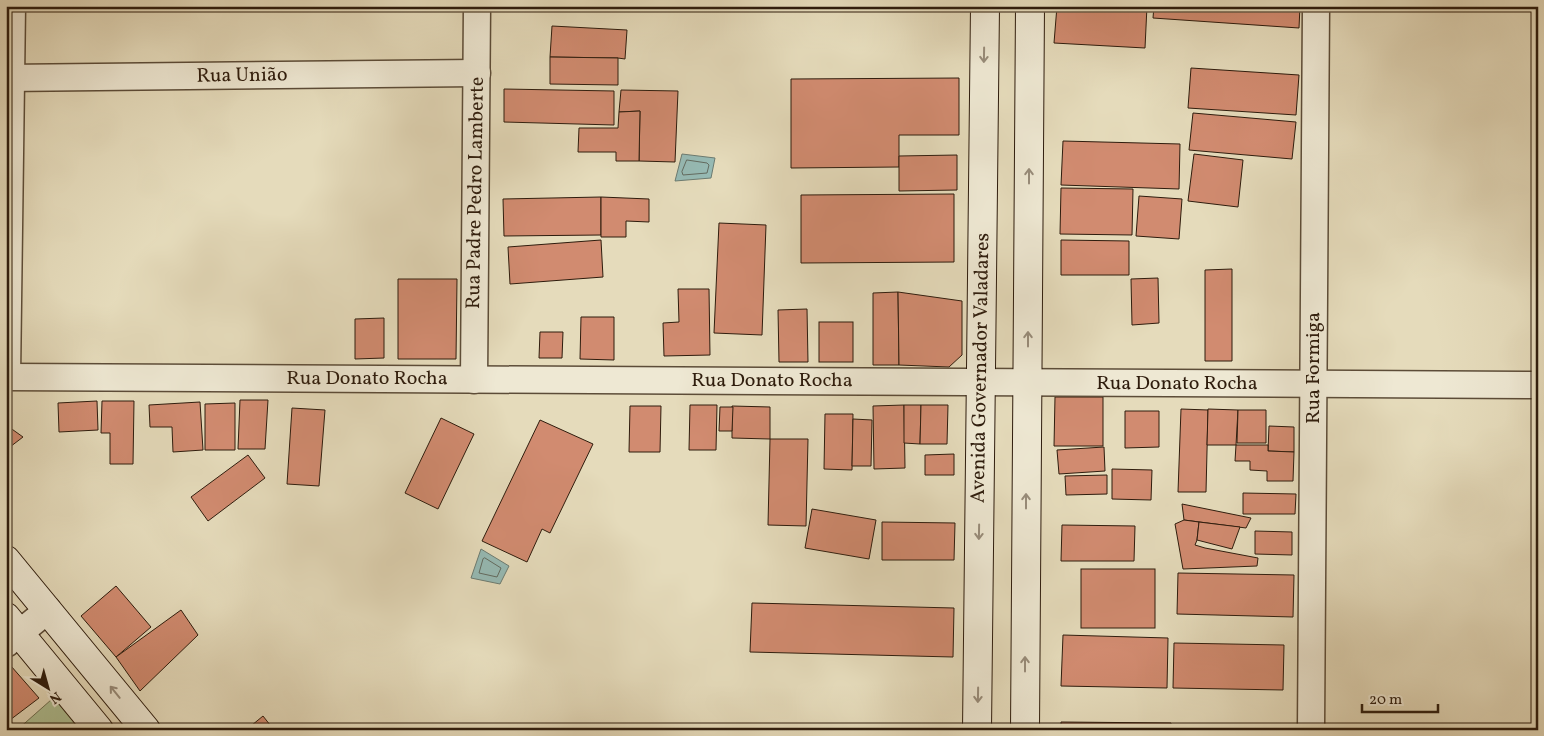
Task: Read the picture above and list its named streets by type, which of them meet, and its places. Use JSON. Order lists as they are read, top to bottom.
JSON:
{
  "streets": {
    "street": [
      "Rua União",
      "Rua Padre Pedro Lamberte",
      "Avenida Governador Valadares",
      "Rua Formiga",
      "Rua Donato Rocha"
    ]
  },
  "crossings": [
    ["Rua União", "Rua Padre Pedro Lamberte"],
    ["Rua Padre Pedro Lamberte", "Rua Donato Rocha"],
    ["Avenida Governador Valadares", "Rua Donato Rocha"],
    ["Rua Formiga", "Rua Donato Rocha"]
  ],
  "scale_bar": "20 m",
  "north": "bottom right"
}
